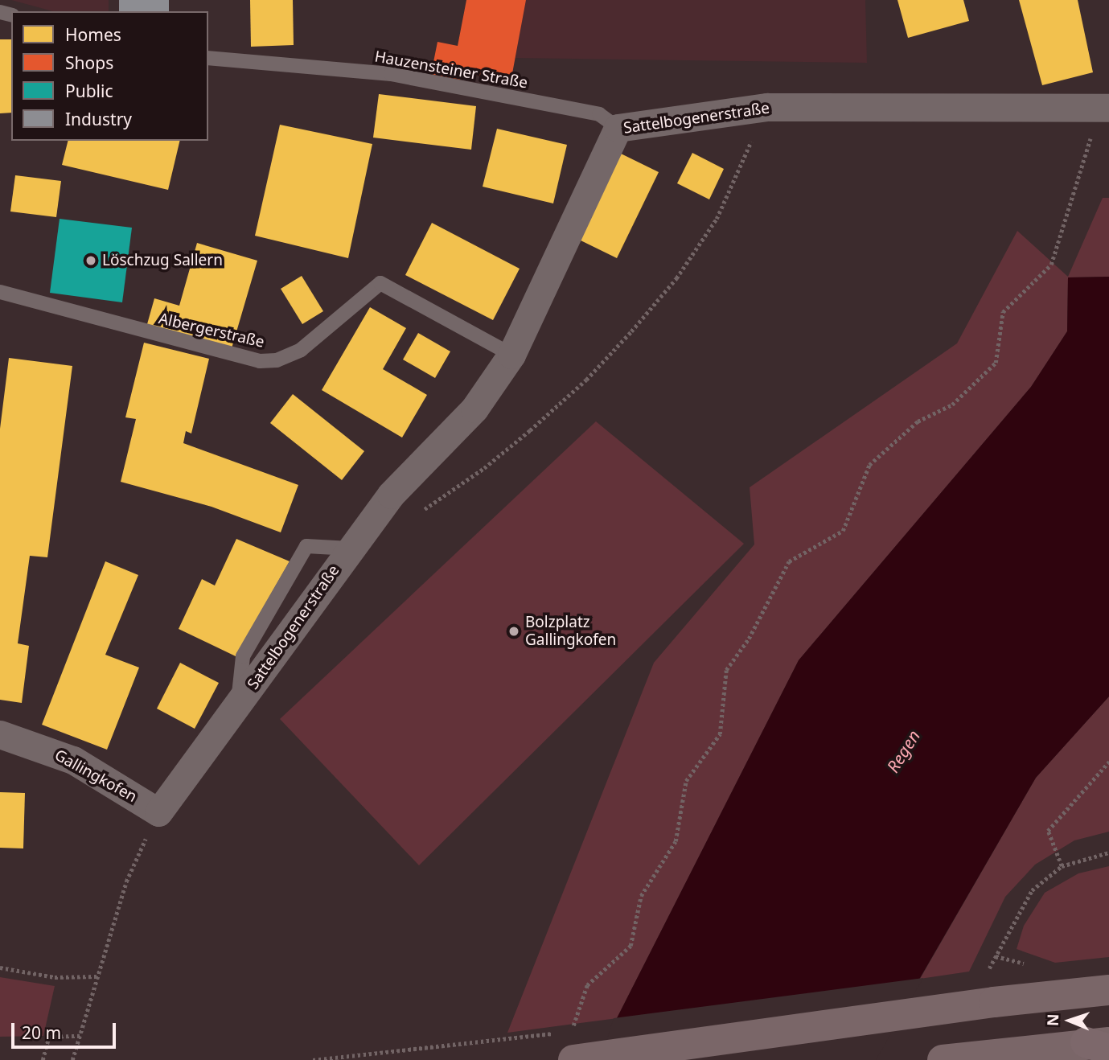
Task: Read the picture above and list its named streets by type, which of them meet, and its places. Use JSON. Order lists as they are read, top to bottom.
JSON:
{
  "streets": {
    "street": ["Sattelbogenerstraße", "Gallingkofen"],
    "lane": ["Hauzensteiner Straße", "Albergerstraße"]
  },
  "crossings": [
    ["Hauzensteiner Straße", "Sattelbogenerstraße"],
    ["Sattelbogenerstraße", "Albergerstraße"],
    ["Sattelbogenerstraße", "Gallingkofen"]
  ],
  "water": ["Regen"],
  "places": ["Löschzug Sallern", "Bolzplatz Gallingkofen"],
  "legend": [
    "Homes",
    "Shops",
    "Public",
    "Industry"
  ],
  "scale_bar": "20 m",
  "north": "left"
}
